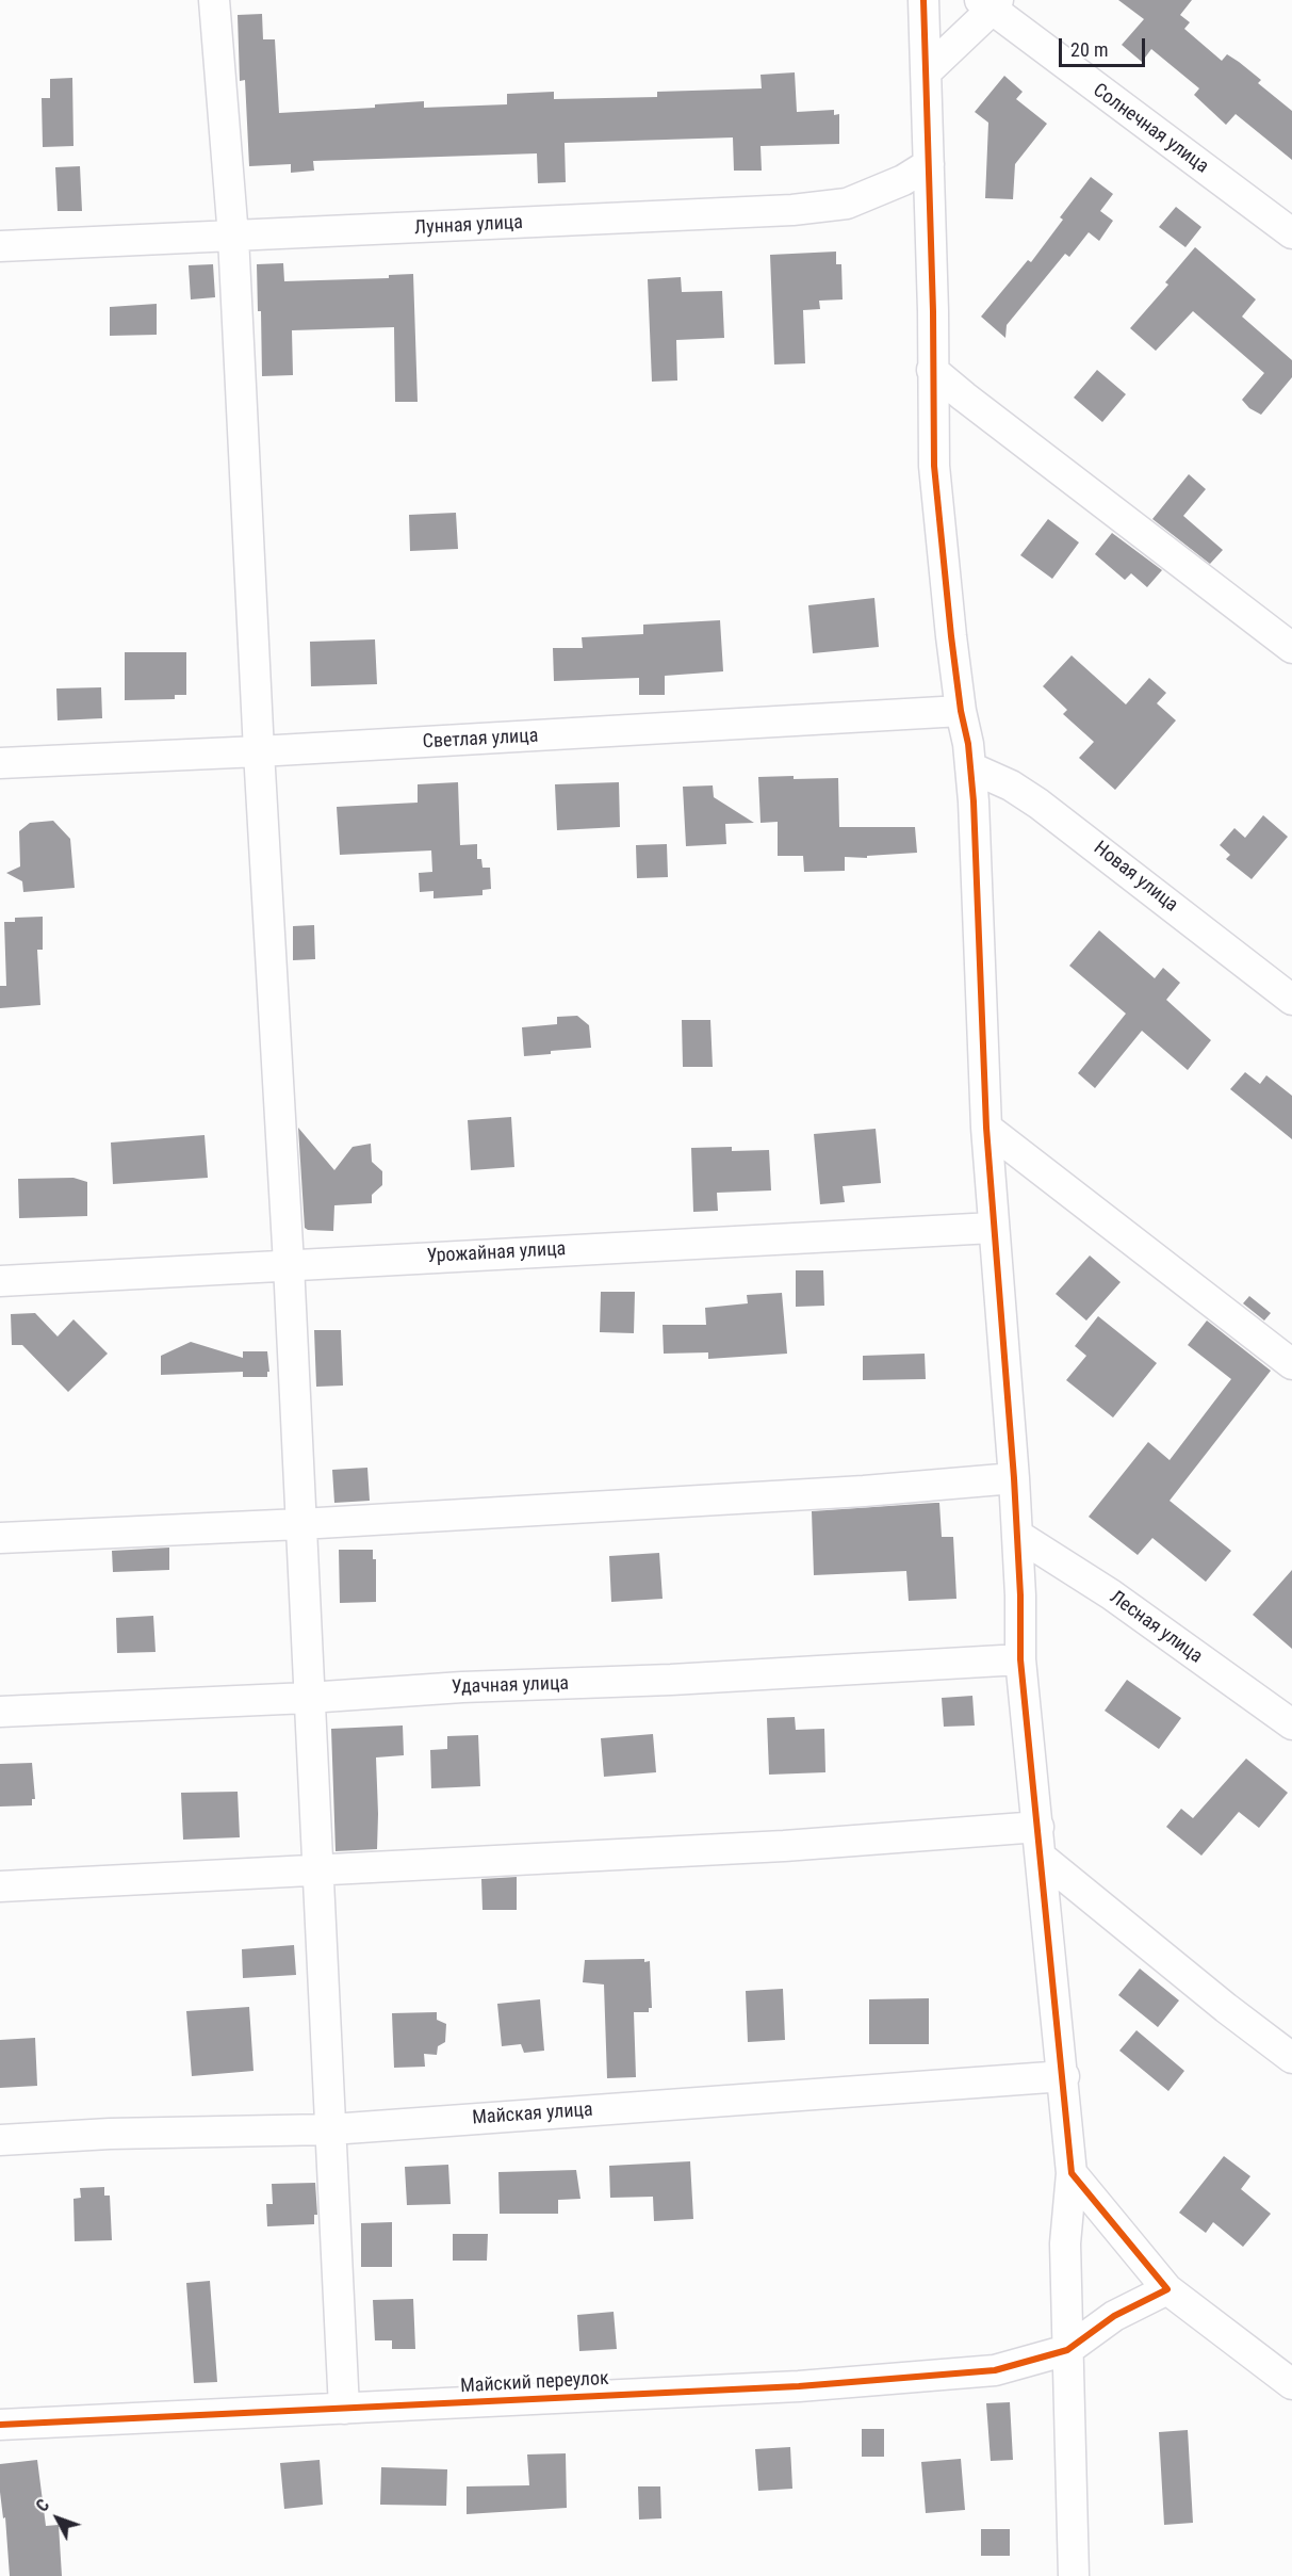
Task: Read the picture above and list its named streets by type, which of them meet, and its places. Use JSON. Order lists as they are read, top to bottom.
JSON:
{
  "streets": {
    "street": [
      "Солнечная улица",
      "Лунная улица",
      "Светлая улица",
      "Новая улица",
      "Урожайная улица",
      "Лесная улица",
      "Удачная улица",
      "Майская улица",
      "Майский переулок"
    ]
  },
  "scale_bar": "20 m",
  "north": "top left"
}
